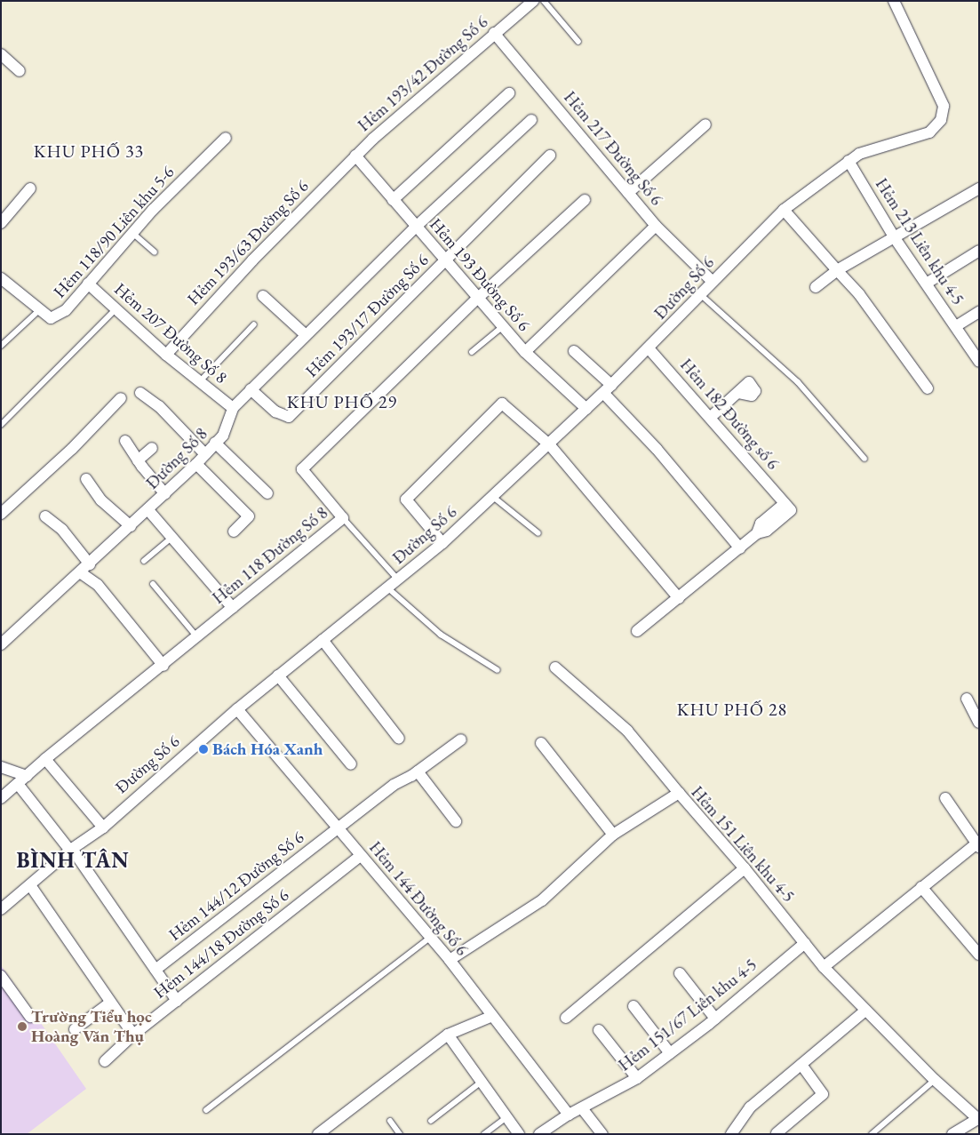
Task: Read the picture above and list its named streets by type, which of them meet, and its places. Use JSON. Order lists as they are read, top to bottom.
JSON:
{
  "streets": {
    "street": [
      "Hẻm 193/42 Đường Số 6",
      "Hẻm 217 Đường Số 6",
      "Hẻm 118/90 Liên khu 5-6",
      "Hẻm 213 Liên khu 4-5",
      "Hẻm 193/63 Đường Số 6",
      "Hẻm 193 Đường Số 6",
      "Đường Số 6",
      "Hẻm 193/17 Đường Số 6",
      "Hẻm 207 Đường Số 8",
      "Hẻm 182 Đường số 6",
      "Đường Số 8",
      "Hẻm 118 Đường Số 8",
      "Hẻm 151 Liên khu 4-5",
      "Hẻm 144/12 Đường Số 6",
      "Hẻm 144 Đường Số 6",
      "Hẻm 144/18 Đường Số 6",
      "Hẻm 151/67 Liên khu 4-5"
    ]
  },
  "crossings": [
    ["Hẻm 193/42 Đường Số 6", "Hẻm 217 Đường Số 6"],
    ["Hẻm 193/42 Đường Số 6", "Hẻm 193/63 Đường Số 6"],
    ["Hẻm 193/42 Đường Số 6", "Hẻm 193 Đường Số 6"],
    ["Hẻm 217 Đường Số 6", "Đường Số 6"],
    ["Hẻm 118/90 Liên khu 5-6", "Hẻm 207 Đường Số 8"],
    ["Hẻm 213 Liên khu 4-5", "Đường Số 6"],
    ["Hẻm 193/63 Đường Số 6", "Hẻm 193 Đường Số 6"],
    ["Hẻm 193/63 Đường Số 6", "Hẻm 207 Đường Số 8"],
    ["Hẻm 193 Đường Số 6", "Đường Số 6"],
    ["Hẻm 193 Đường Số 6", "Hẻm 193/17 Đường Số 6"],
    ["Hẻm 193 Đường Số 6", "Đường Số 8"],
    ["Hẻm 193 Đường Số 6", "Hẻm 118 Đường Số 8"],
    ["Đường Số 6", "Hẻm 182 Đường số 6"],
    ["Đường Số 6", "Hẻm 144 Đường Số 6"],
    ["Hẻm 193/17 Đường Số 6", "Đường Số 8"],
    ["Hẻm 207 Đường Số 8", "Đường Số 8"],
    ["Hẻm 151 Liên khu 4-5", "Hẻm 144 Đường Số 6"],
    ["Hẻm 151 Liên khu 4-5", "Hẻm 151/67 Liên khu 4-5"],
    ["Hẻm 144/12 Đường Số 6", "Hẻm 144 Đường Số 6"],
    ["Hẻm 144 Đường Số 6", "Hẻm 144/18 Đường Số 6"],
    ["Hẻm 144 Đường Số 6", "Hẻm 151/67 Liên khu 4-5"]
  ],
  "districts": [
    "KHU PHỐ 33",
    "KHU PHỐ 29",
    "KHU PHỐ 28",
    "BÌNH TÂN"
  ],
  "places": ["Bách Hóa Xanh", "Trường Tiểu học Hoàng Văn Thụ"]
}
